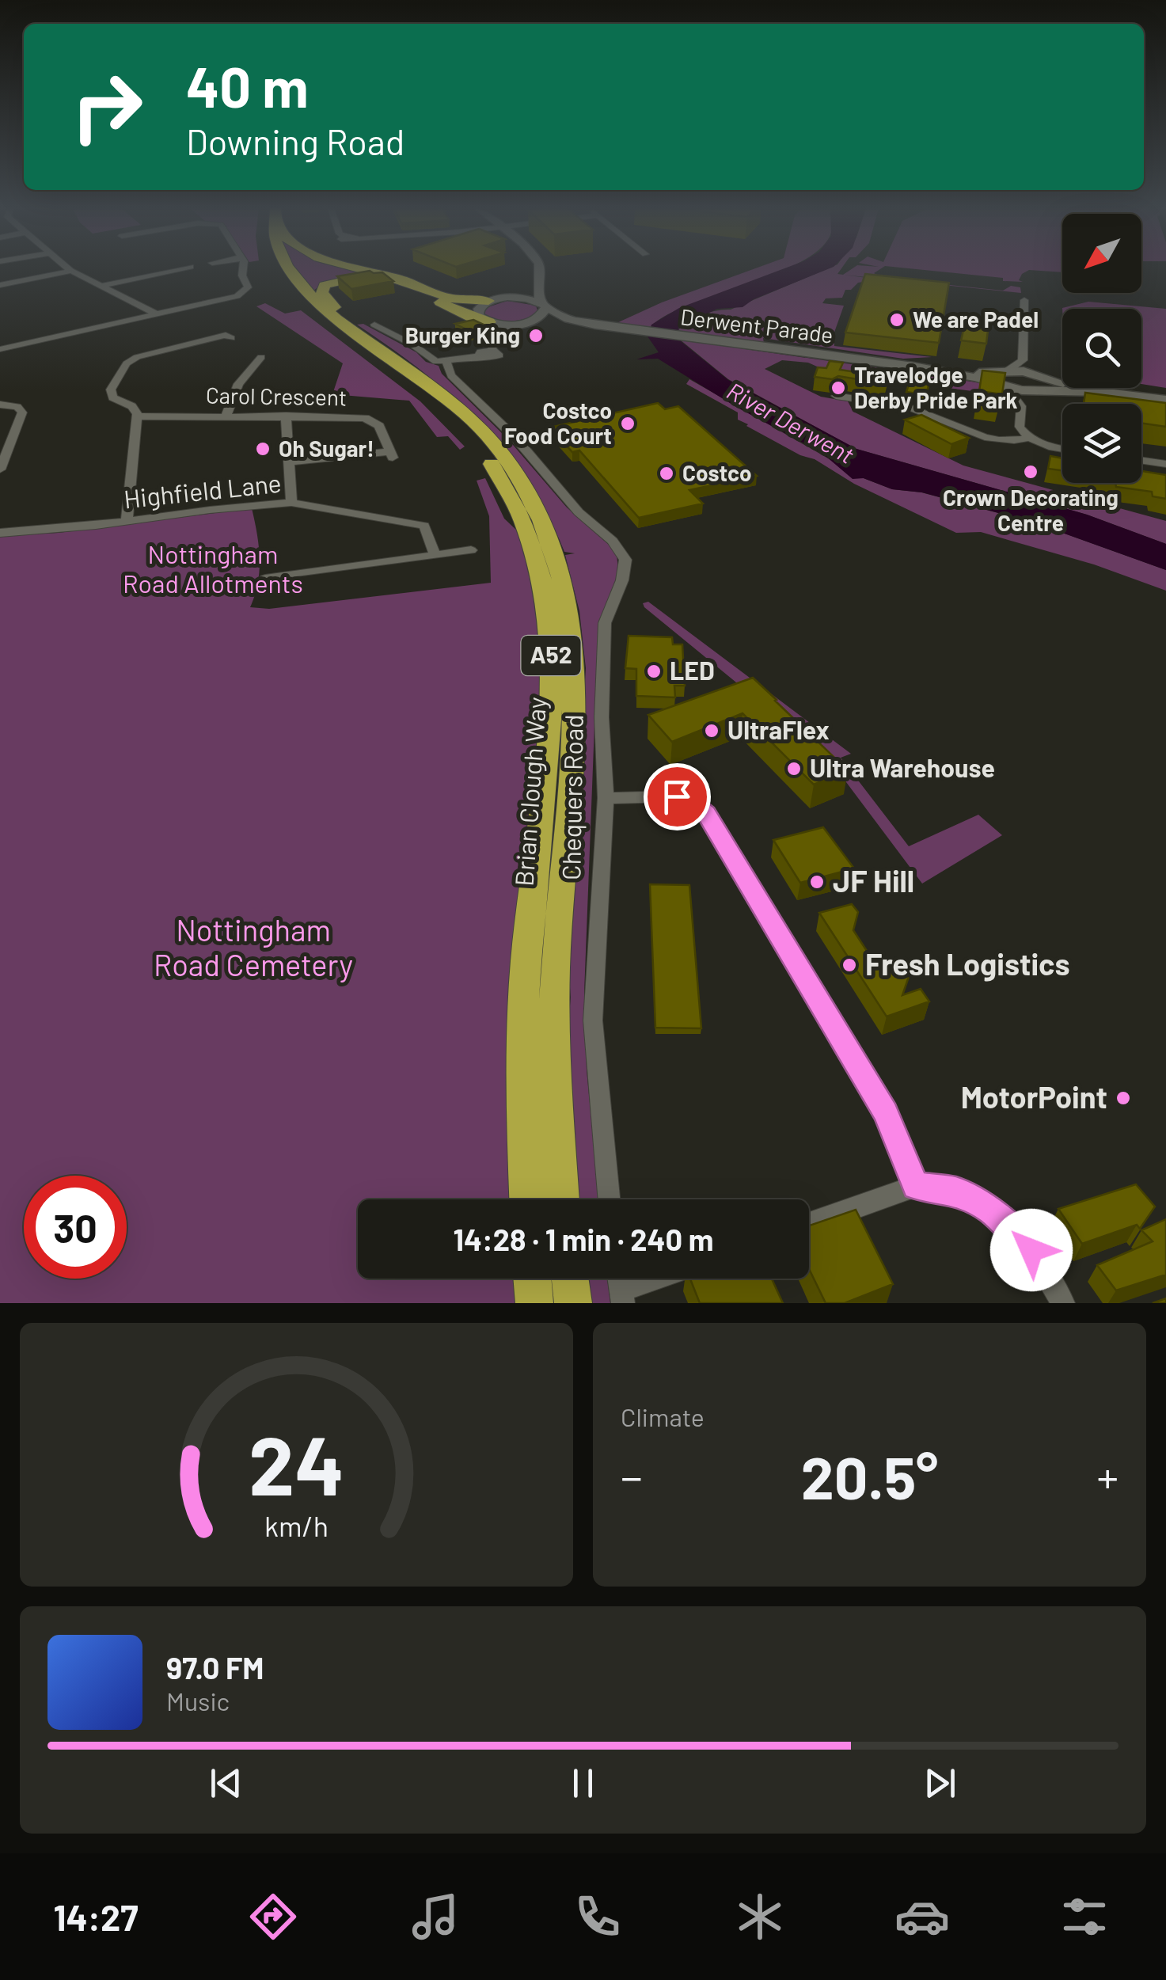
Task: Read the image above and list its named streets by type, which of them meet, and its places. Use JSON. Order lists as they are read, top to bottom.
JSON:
{
  "streets": {
    "highway": ["A52", "Brian Clough Way"],
    "street": [
      "Derwent Parade",
      "Carol Crescent",
      "Highfield Lane",
      "Chequers Road"
    ]
  },
  "water": ["River Derwent"],
  "parks": ["Nottingham Road Allotments", "Nottingham Road Cemetery"],
  "places": [
    "We are Padel",
    "Burger King",
    "Travelodge Derby Pride Park",
    "Costco Food Court",
    "Oh Sugar!",
    "Crown Decorating Centre",
    "Costco",
    "LED",
    "UltraFlex",
    "Ultra Warehouse",
    "JF Hill",
    "Fresh Logistics",
    "MotorPoint"
  ],
  "north": "bottom left",
  "page": {
    "turn": ["40 m", "Downing Road"],
    "limit": "30",
    "trip": "14:28 · 1 min · 240 m",
    "tile": "Climate",
    "heat": ["−", "20.5°", "+"],
    "song": ["97.0 FM", "Music"],
    "tabs": "14:27",
    "gauge": ["24", "km/h"]
  }
}
